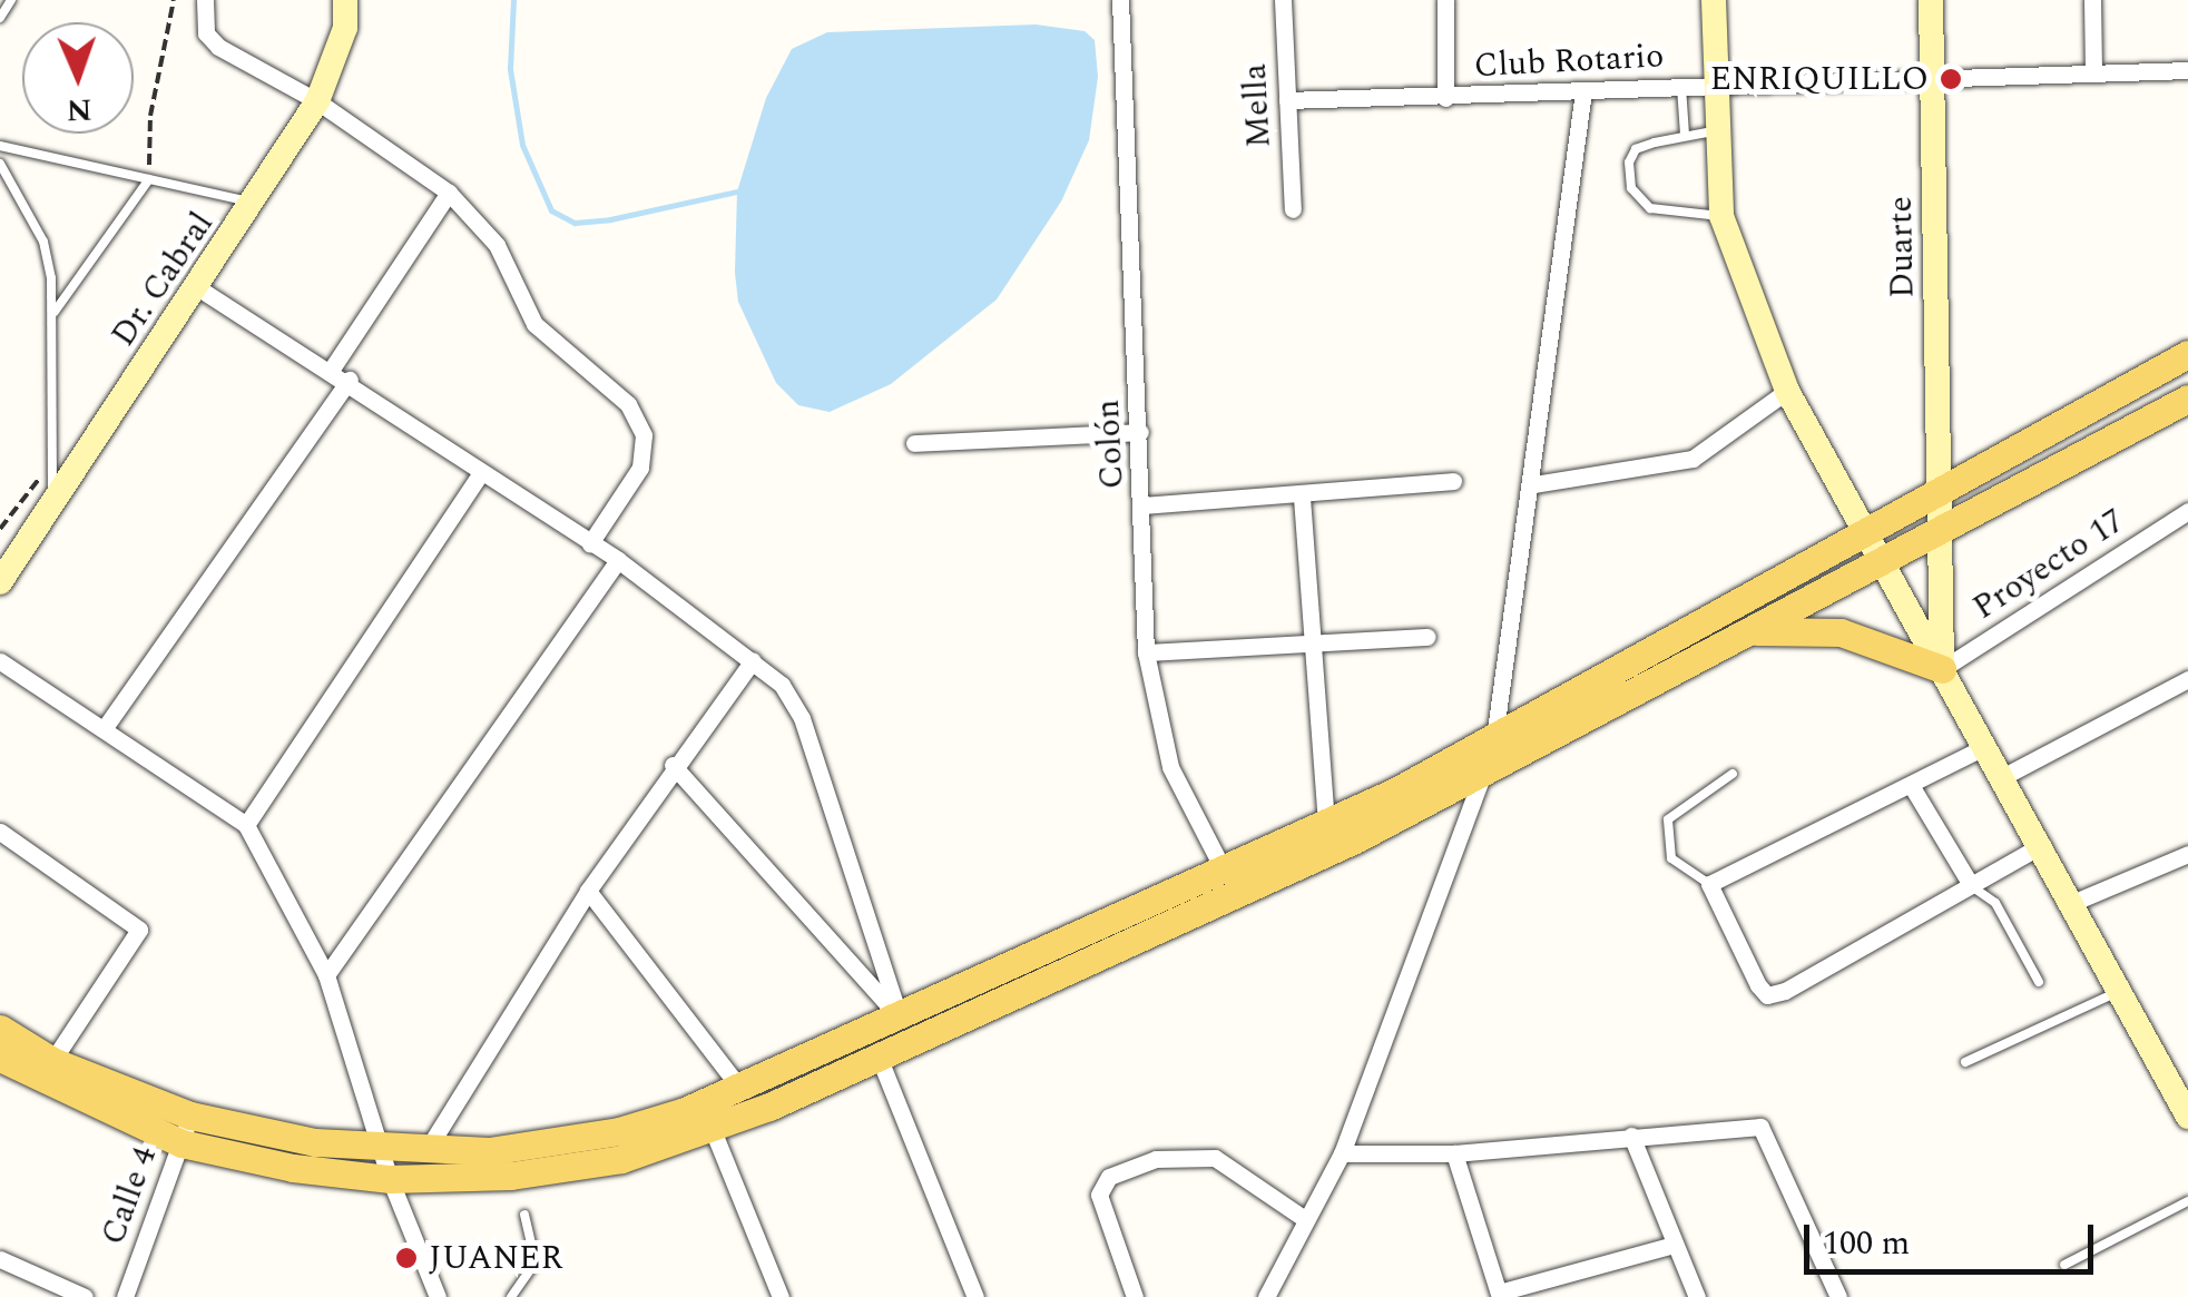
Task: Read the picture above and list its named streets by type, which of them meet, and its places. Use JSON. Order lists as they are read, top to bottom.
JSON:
{
  "streets": {
    "main road": ["Duarte", "Dr. Cabral"],
    "street": [
      "Club Rotario",
      "Mella",
      "Colón",
      "Proyecto 17",
      "Calle 4"
    ]
  },
  "crossings": [
    ["Club Rotario", "Mella"],
    ["Club Rotario", "Duarte"],
    ["Duarte", "Proyecto 17"]
  ],
  "places": ["ENRIQUILLO", "JUANER"],
  "scale_bar": "100 m",
  "north": "bottom"
}
